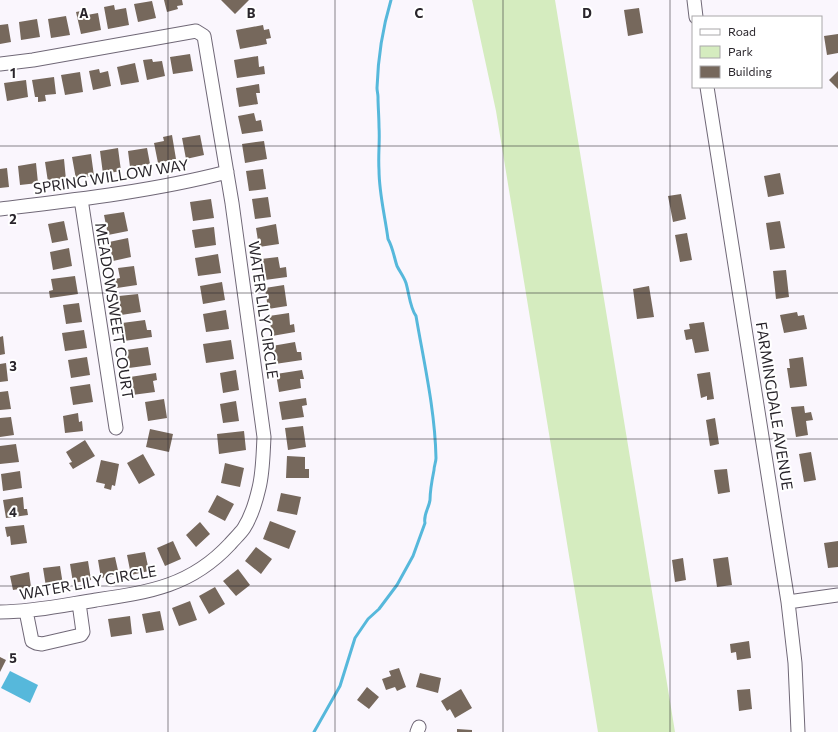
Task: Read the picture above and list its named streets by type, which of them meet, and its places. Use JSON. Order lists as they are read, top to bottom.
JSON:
{
  "streets": {
    "street": [
      "SPRING WILLOW WAY",
      "WATER LILY CIRCLE",
      "MEADOWSWEET COURT",
      "FARMINGDALE AVENUE"
    ]
  },
  "crossings": [
    ["SPRING WILLOW WAY", "WATER LILY CIRCLE"],
    ["SPRING WILLOW WAY", "MEADOWSWEET COURT"]
  ],
  "legend": ["Road", "Park", "Building"],
  "grid": {
    "columns": [
      "A",
      "B",
      "C",
      "D"
    ],
    "rows": [
      "1",
      "2",
      "3",
      "4",
      "5"
    ]
  }
}
